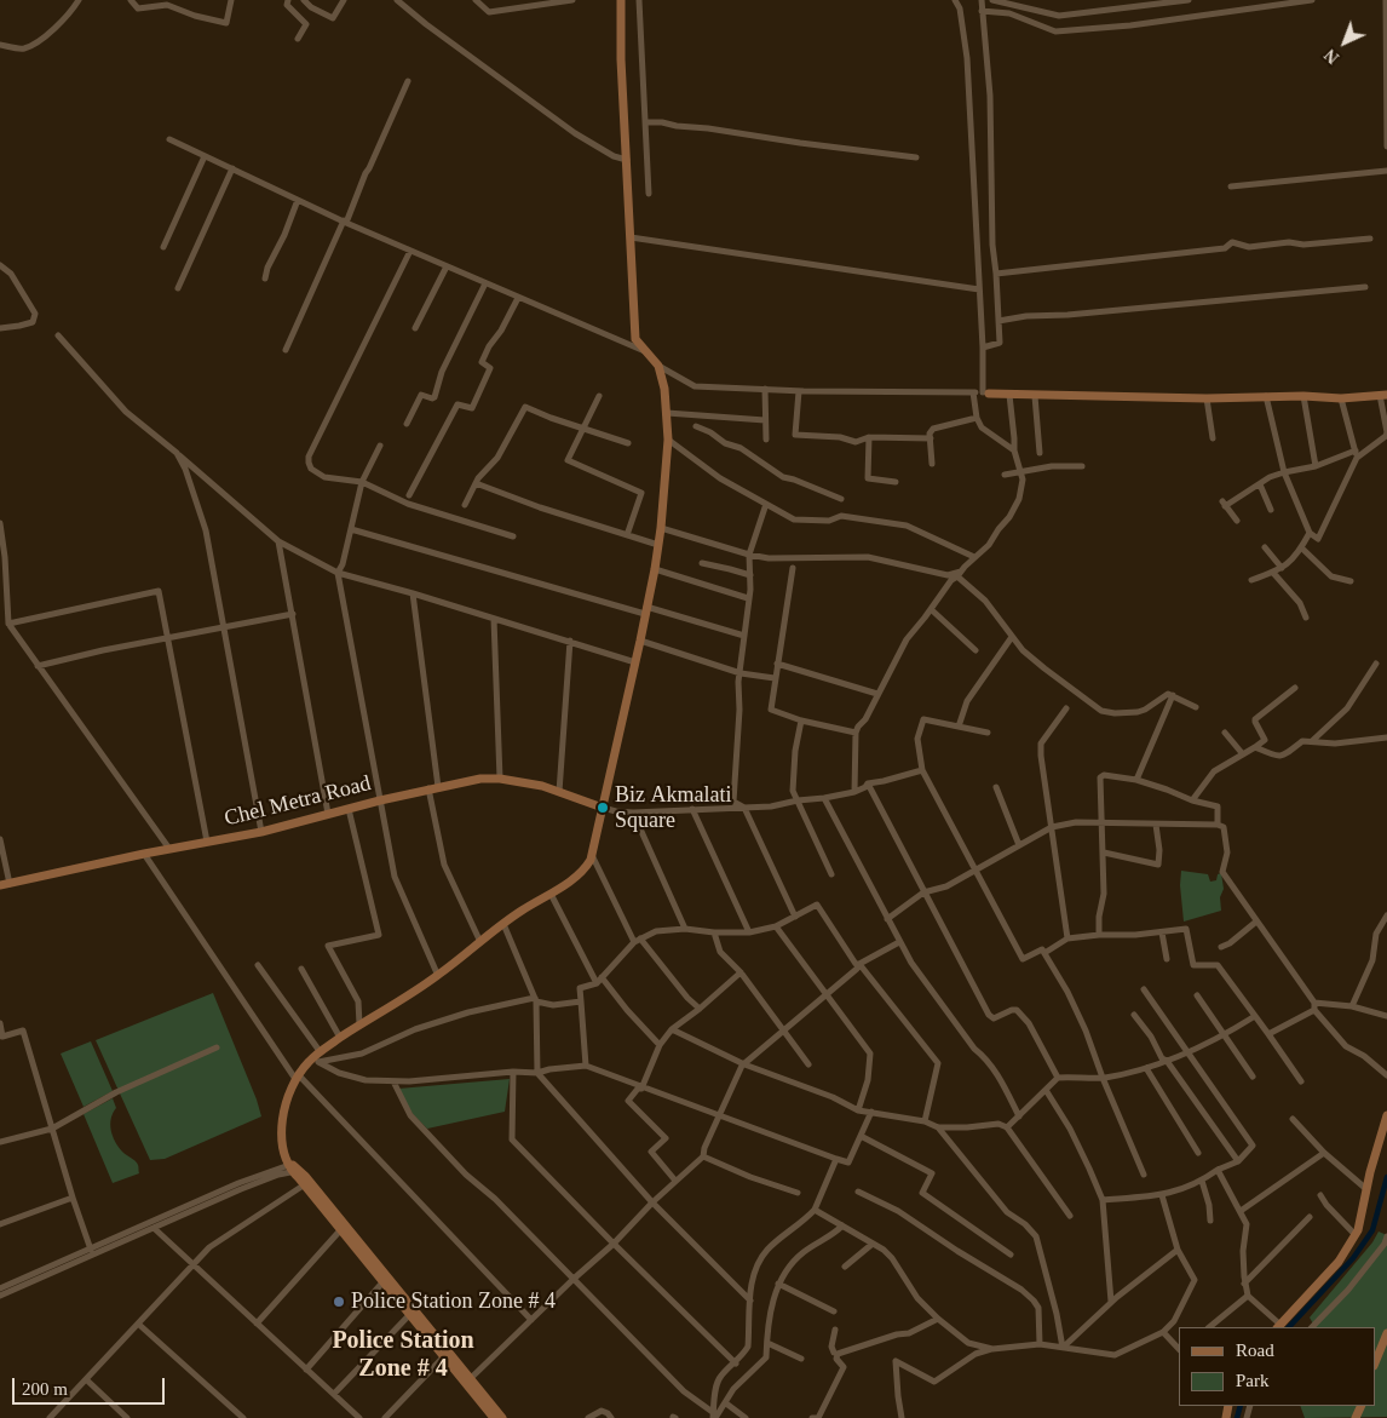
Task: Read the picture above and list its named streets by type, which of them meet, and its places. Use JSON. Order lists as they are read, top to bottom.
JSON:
{
  "streets": {
    "street": ["Chel Metra Road"]
  },
  "districts": ["Police Station Zone # 4"],
  "places": ["Biz Akmalati Square", "Police Station Zone # 4"],
  "legend": ["Road", "Park"],
  "scale_bar": "200 m",
  "north": "bottom left"
}
